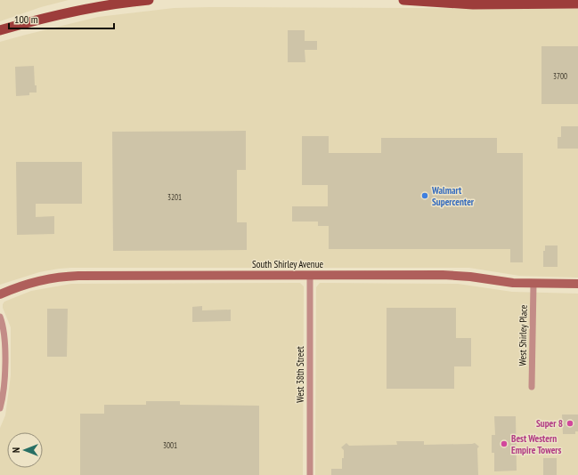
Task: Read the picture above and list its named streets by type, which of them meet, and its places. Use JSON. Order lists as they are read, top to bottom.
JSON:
{
  "streets": {
    "street": ["South Shirley Avenue", "West Shirley Place", "West 38th Street"]
  },
  "crossings": [
    ["South Shirley Avenue", "West Shirley Place"],
    ["South Shirley Avenue", "West 38th Street"]
  ],
  "places": ["Walmart Supercenter", "Super 8", "Best Western Empire Towers"],
  "house_numbers": ["3700", "3201", "3001"],
  "scale_bar": "100 m",
  "north": "left"
}
